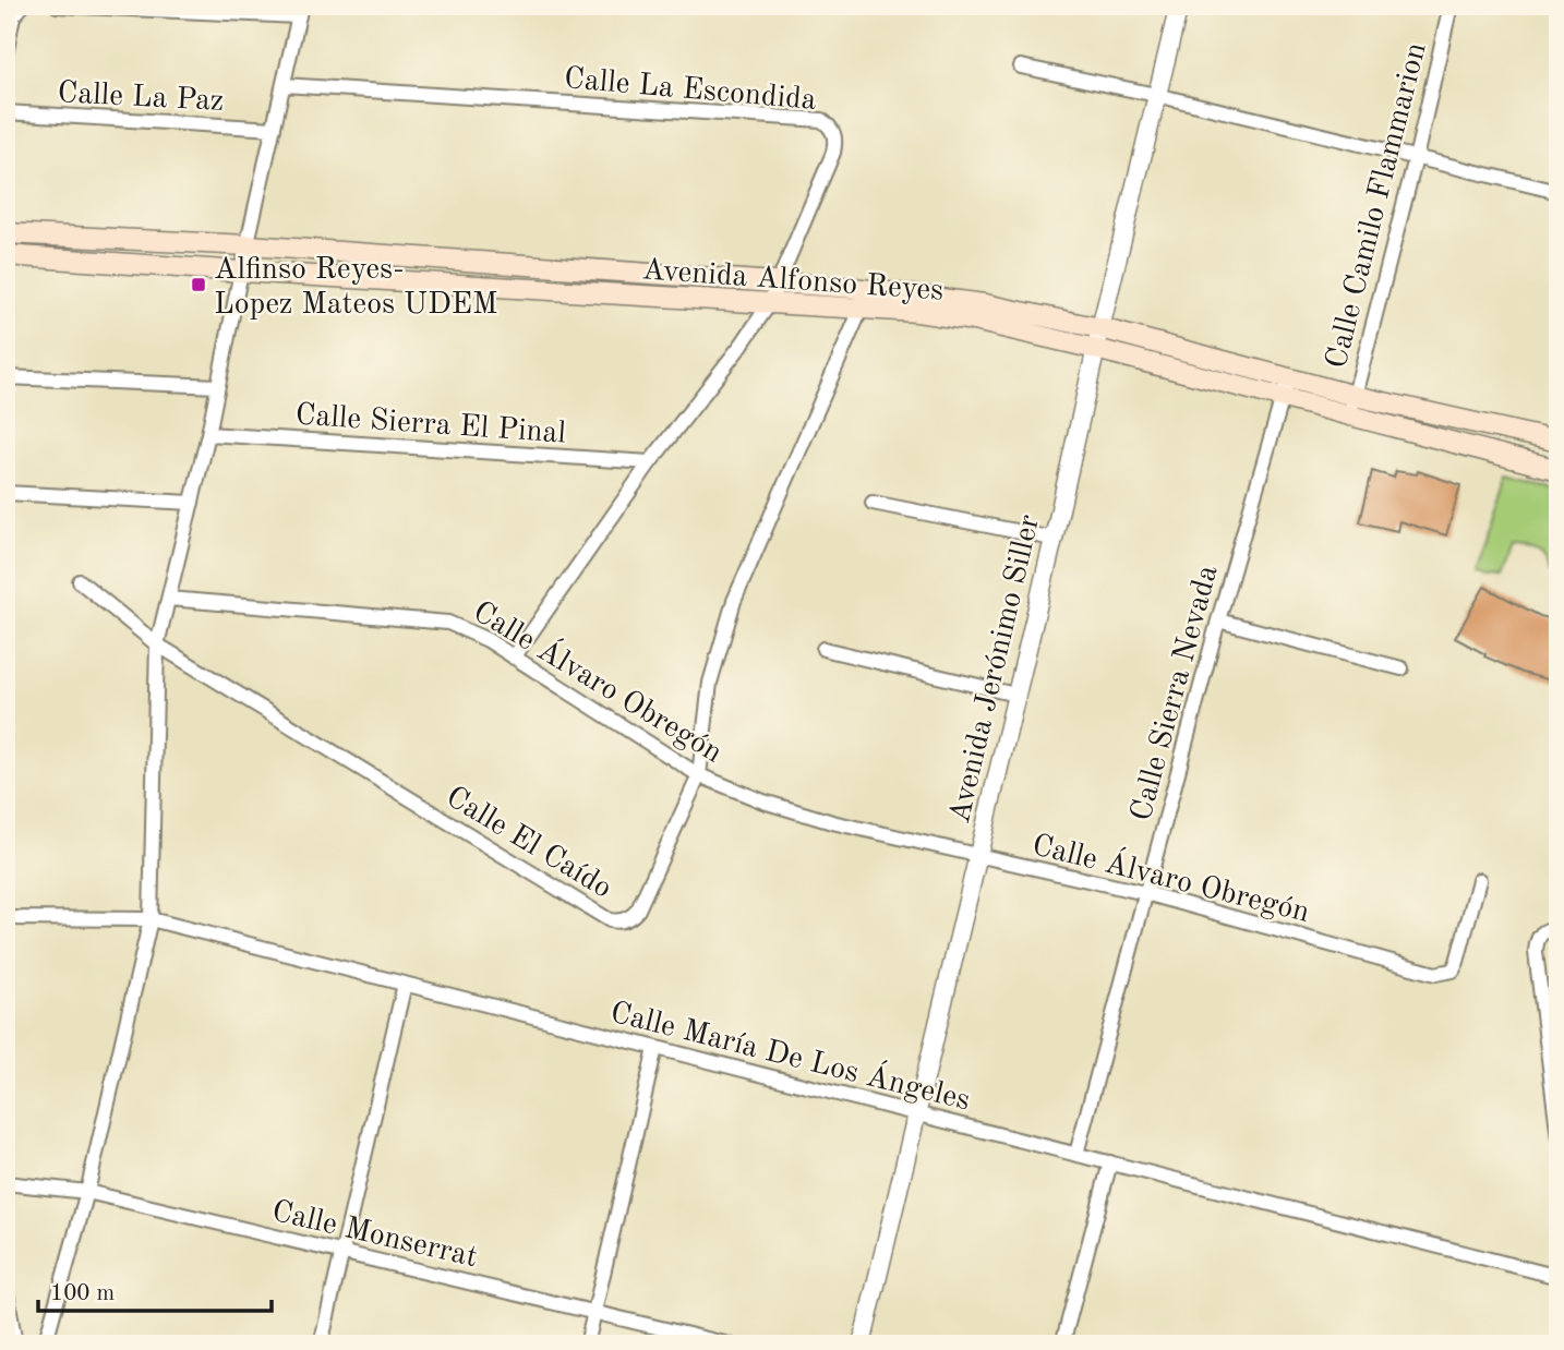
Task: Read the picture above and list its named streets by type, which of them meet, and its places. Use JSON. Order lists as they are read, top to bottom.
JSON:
{
  "streets": {
    "main road": ["Avenida Alfonso Reyes"],
    "street": [
      "Calle La Escondida",
      "Calle La Paz",
      "Calle Camilo Flammarion",
      "Calle Sierra El Pinal",
      "Avenida Jerónimo Siller",
      "Calle Álvaro Obregón",
      "Calle Sierra Nevada",
      "Calle El Caído",
      "Calle María De Los Ángeles",
      "Calle Monserrat"
    ]
  },
  "crossings": [
    ["Calle La Escondida", "Avenida Alfonso Reyes"],
    ["Calle La Escondida", "Calle Sierra El Pinal"],
    ["Calle La Escondida", "Calle Álvaro Obregón"],
    ["Calle Camilo Flammarion", "Avenida Alfonso Reyes"],
    ["Avenida Alfonso Reyes", "Avenida Jerónimo Siller"],
    ["Avenida Alfonso Reyes", "Calle Sierra Nevada"],
    ["Avenida Alfonso Reyes", "Calle El Caído"],
    ["Avenida Jerónimo Siller", "Calle Álvaro Obregón"],
    ["Avenida Jerónimo Siller", "Calle María De Los Ángeles"],
    ["Calle Álvaro Obregón", "Calle Sierra Nevada"],
    ["Calle Álvaro Obregón", "Calle El Caído"],
    ["Calle Sierra Nevada", "Calle María De Los Ángeles"]
  ],
  "places": {
    "transit": ["Alfinso Reyes- Lopez Mateos UDEM"]
  },
  "scale_bar": "100 m"
}
